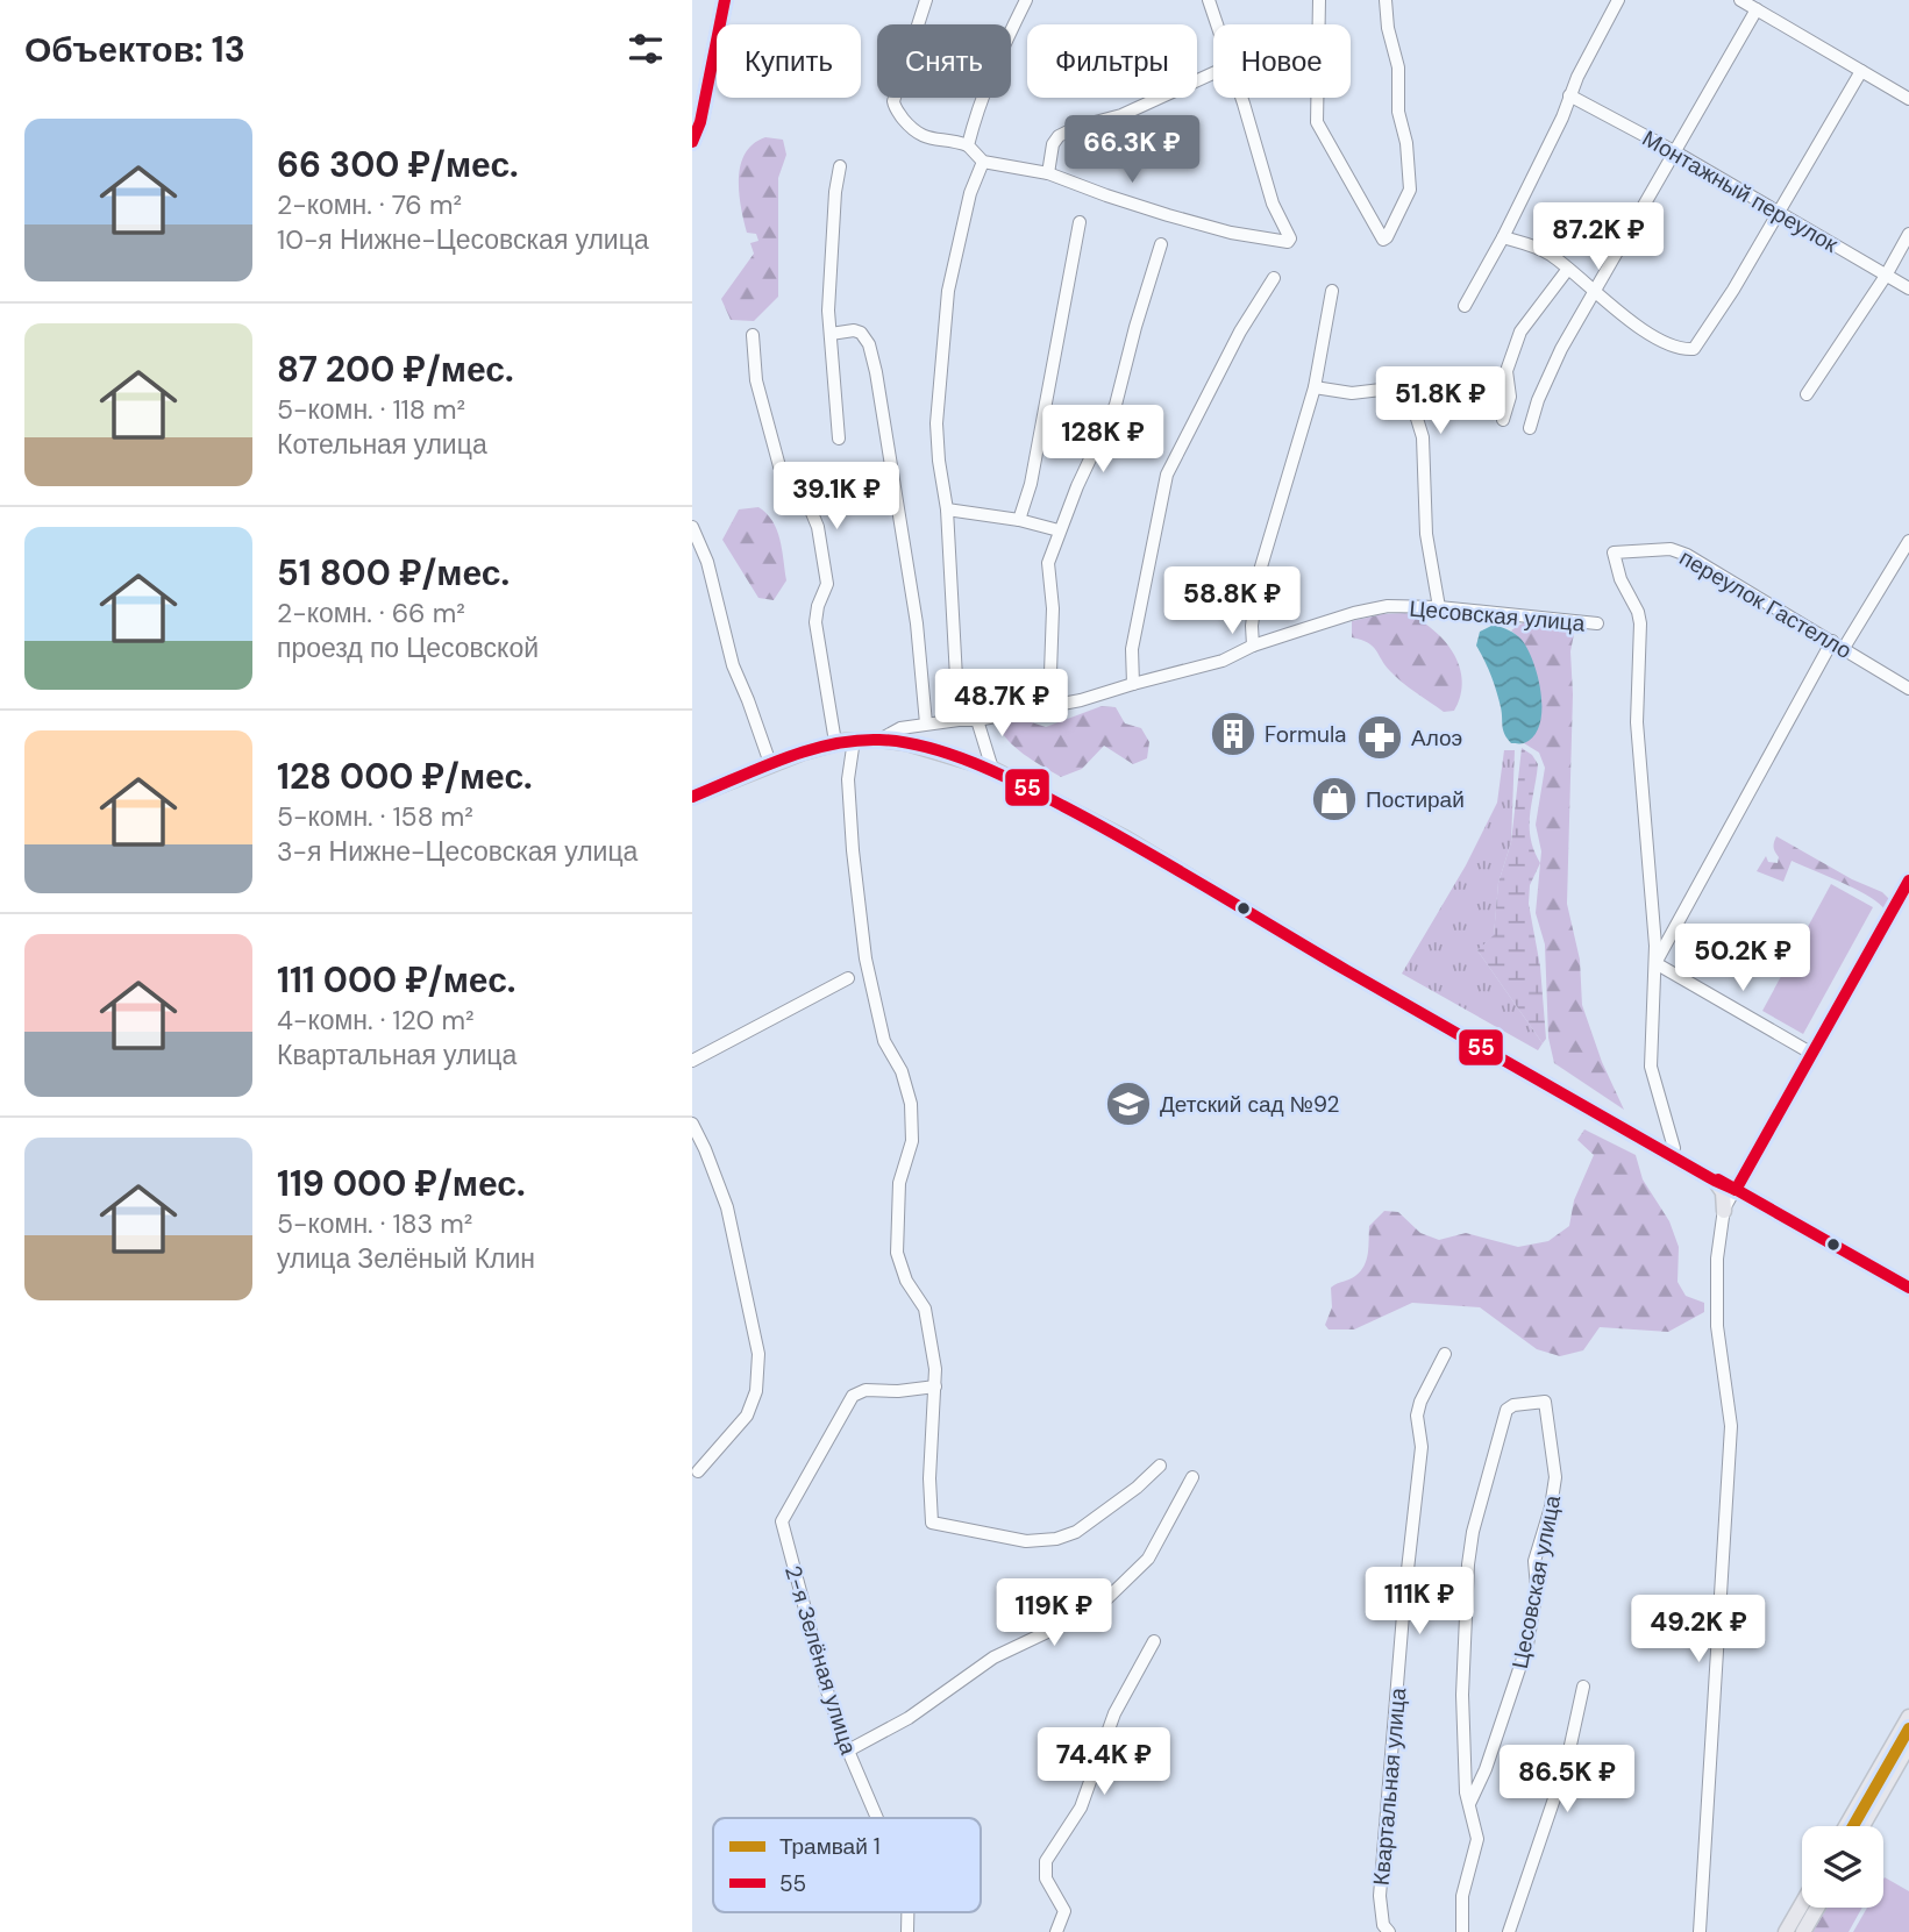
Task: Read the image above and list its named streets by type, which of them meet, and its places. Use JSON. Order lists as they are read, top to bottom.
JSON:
{
  "streets": {
    "street": [
      "Монтажный переулок",
      "переулок Гастелло",
      "Цесовская улица",
      "2-я Зелёная улица",
      "Квартальная улица"
    ]
  },
  "places": {
    "building": ["Formula"],
    "pharmacy": ["Алоэ"],
    "shop": ["Постирай"],
    "school or university": ["Детский сад №92"]
  },
  "lines": ["transit line 55", "tram line 1"],
  "legend": ["Трамвай 1", "55"],
  "page": {
    "heading": "Объектов: 13",
    "chip": [
      "Купить",
      "Снять",
      "Фильтры",
      "Новое"
    ],
    "list": [
      {
        "name": "66 300 ₽/мес.",
        "note": "2-комн. · 76 m² · 10-я Нижне-Цесовская улица"
      },
      {
        "name": "87 200 ₽/мес.",
        "note": "5-комн. · 118 m² · Котельная улица"
      },
      {
        "name": "51 800 ₽/мес.",
        "note": "2-комн. · 66 m² · проезд по Цесовской"
      },
      {
        "name": "128 000 ₽/мес.",
        "note": "5-комн. · 158 m² · 3-я Нижне-Цесовская улица"
      },
      {
        "name": "111 000 ₽/мес.",
        "note": "4-комн. · 120 m² · Квартальная улица"
      },
      {
        "name": "119 000 ₽/мес.",
        "note": "5-комн. · 183 m² · улица Зелёный Клин"
      }
    ],
    "price": [
      "66.3K ₽",
      "87.2K ₽",
      "51.8K ₽",
      "128K ₽",
      "39.1K ₽",
      "58.8K ₽",
      "48.7K ₽",
      "50.2K ₽",
      "111K ₽",
      "119K ₽",
      "49.2K ₽",
      "74.4K ₽",
      "86.5K ₽"
    ]
  }
}
